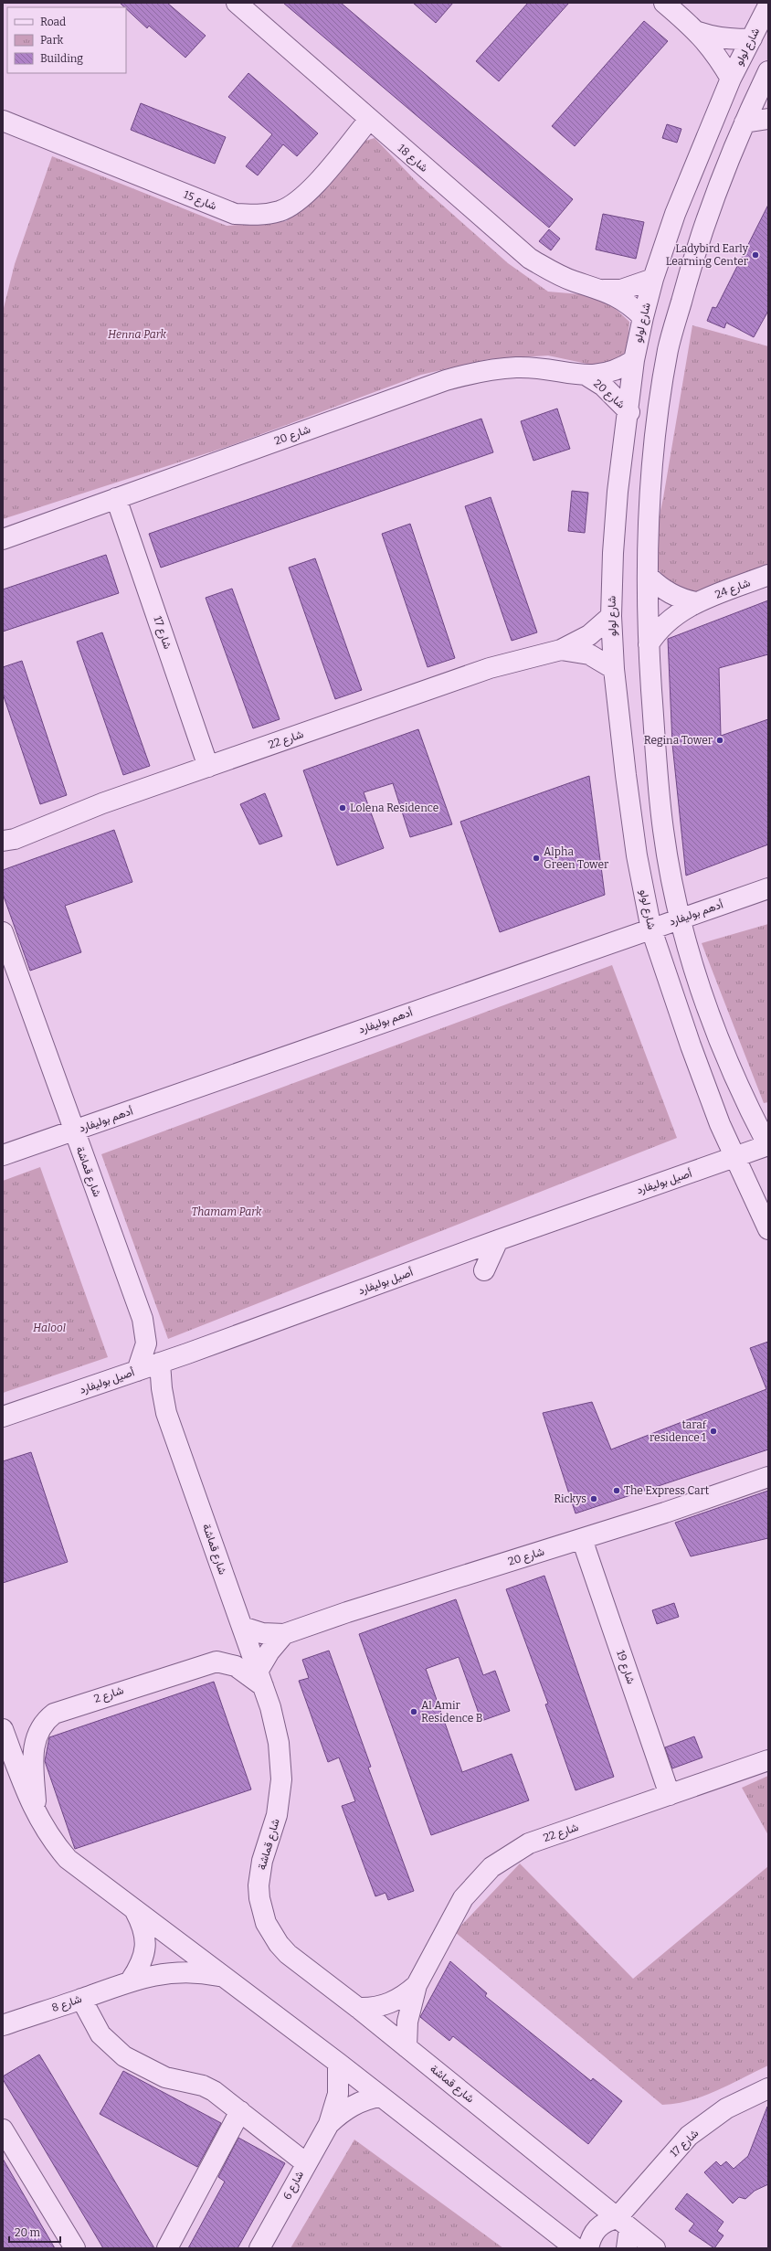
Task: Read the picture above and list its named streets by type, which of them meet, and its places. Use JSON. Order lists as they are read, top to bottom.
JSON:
{
  "streets": {
    "street": [
      "شارع لولو",
      "شارع 18",
      "شارع 15",
      "شارع 20",
      "شارع 24",
      "شارع 17",
      "شارع 22",
      "أدهم بوليفارد",
      "شارع قماشة",
      "أصيل بوليفارد",
      "شارع 19",
      "شارع 2",
      "شارع 8",
      "شارع 6"
    ]
  },
  "crossings": [
    ["شارع لولو", "شارع 18"],
    ["شارع لولو", "شارع 20"],
    ["شارع لولو", "شارع 22"],
    ["شارع لولو", "أدهم بوليفارد"],
    ["شارع لولو", "أصيل بوليفارد"],
    ["شارع 18", "شارع 15"],
    ["شارع 20", "شارع 17"],
    ["شارع 20", "شارع قماشة"],
    ["شارع 20", "شارع 19"],
    ["شارع 17", "شارع 22"],
    ["شارع 17", "شارع قماشة"],
    ["شارع 22", "شارع قماشة"],
    ["شارع 22", "شارع 19"],
    ["أدهم بوليفارد", "شارع قماشة"],
    ["شارع قماشة", "أصيل بوليفارد"],
    ["شارع قماشة", "شارع 2"]
  ],
  "parks": ["Henna Park", "Thamam Park", "Halool"],
  "places": [
    "Ladybird Early Learning Center",
    "Regina Tower",
    "Lolena Residence",
    "Alpha Green Tower",
    "taraf residence 1",
    "The Express Cart",
    "Rickys",
    "Al Amir Residence B"
  ],
  "legend": ["Road", "Park", "Building"],
  "scale_bar": "20 m"
}
